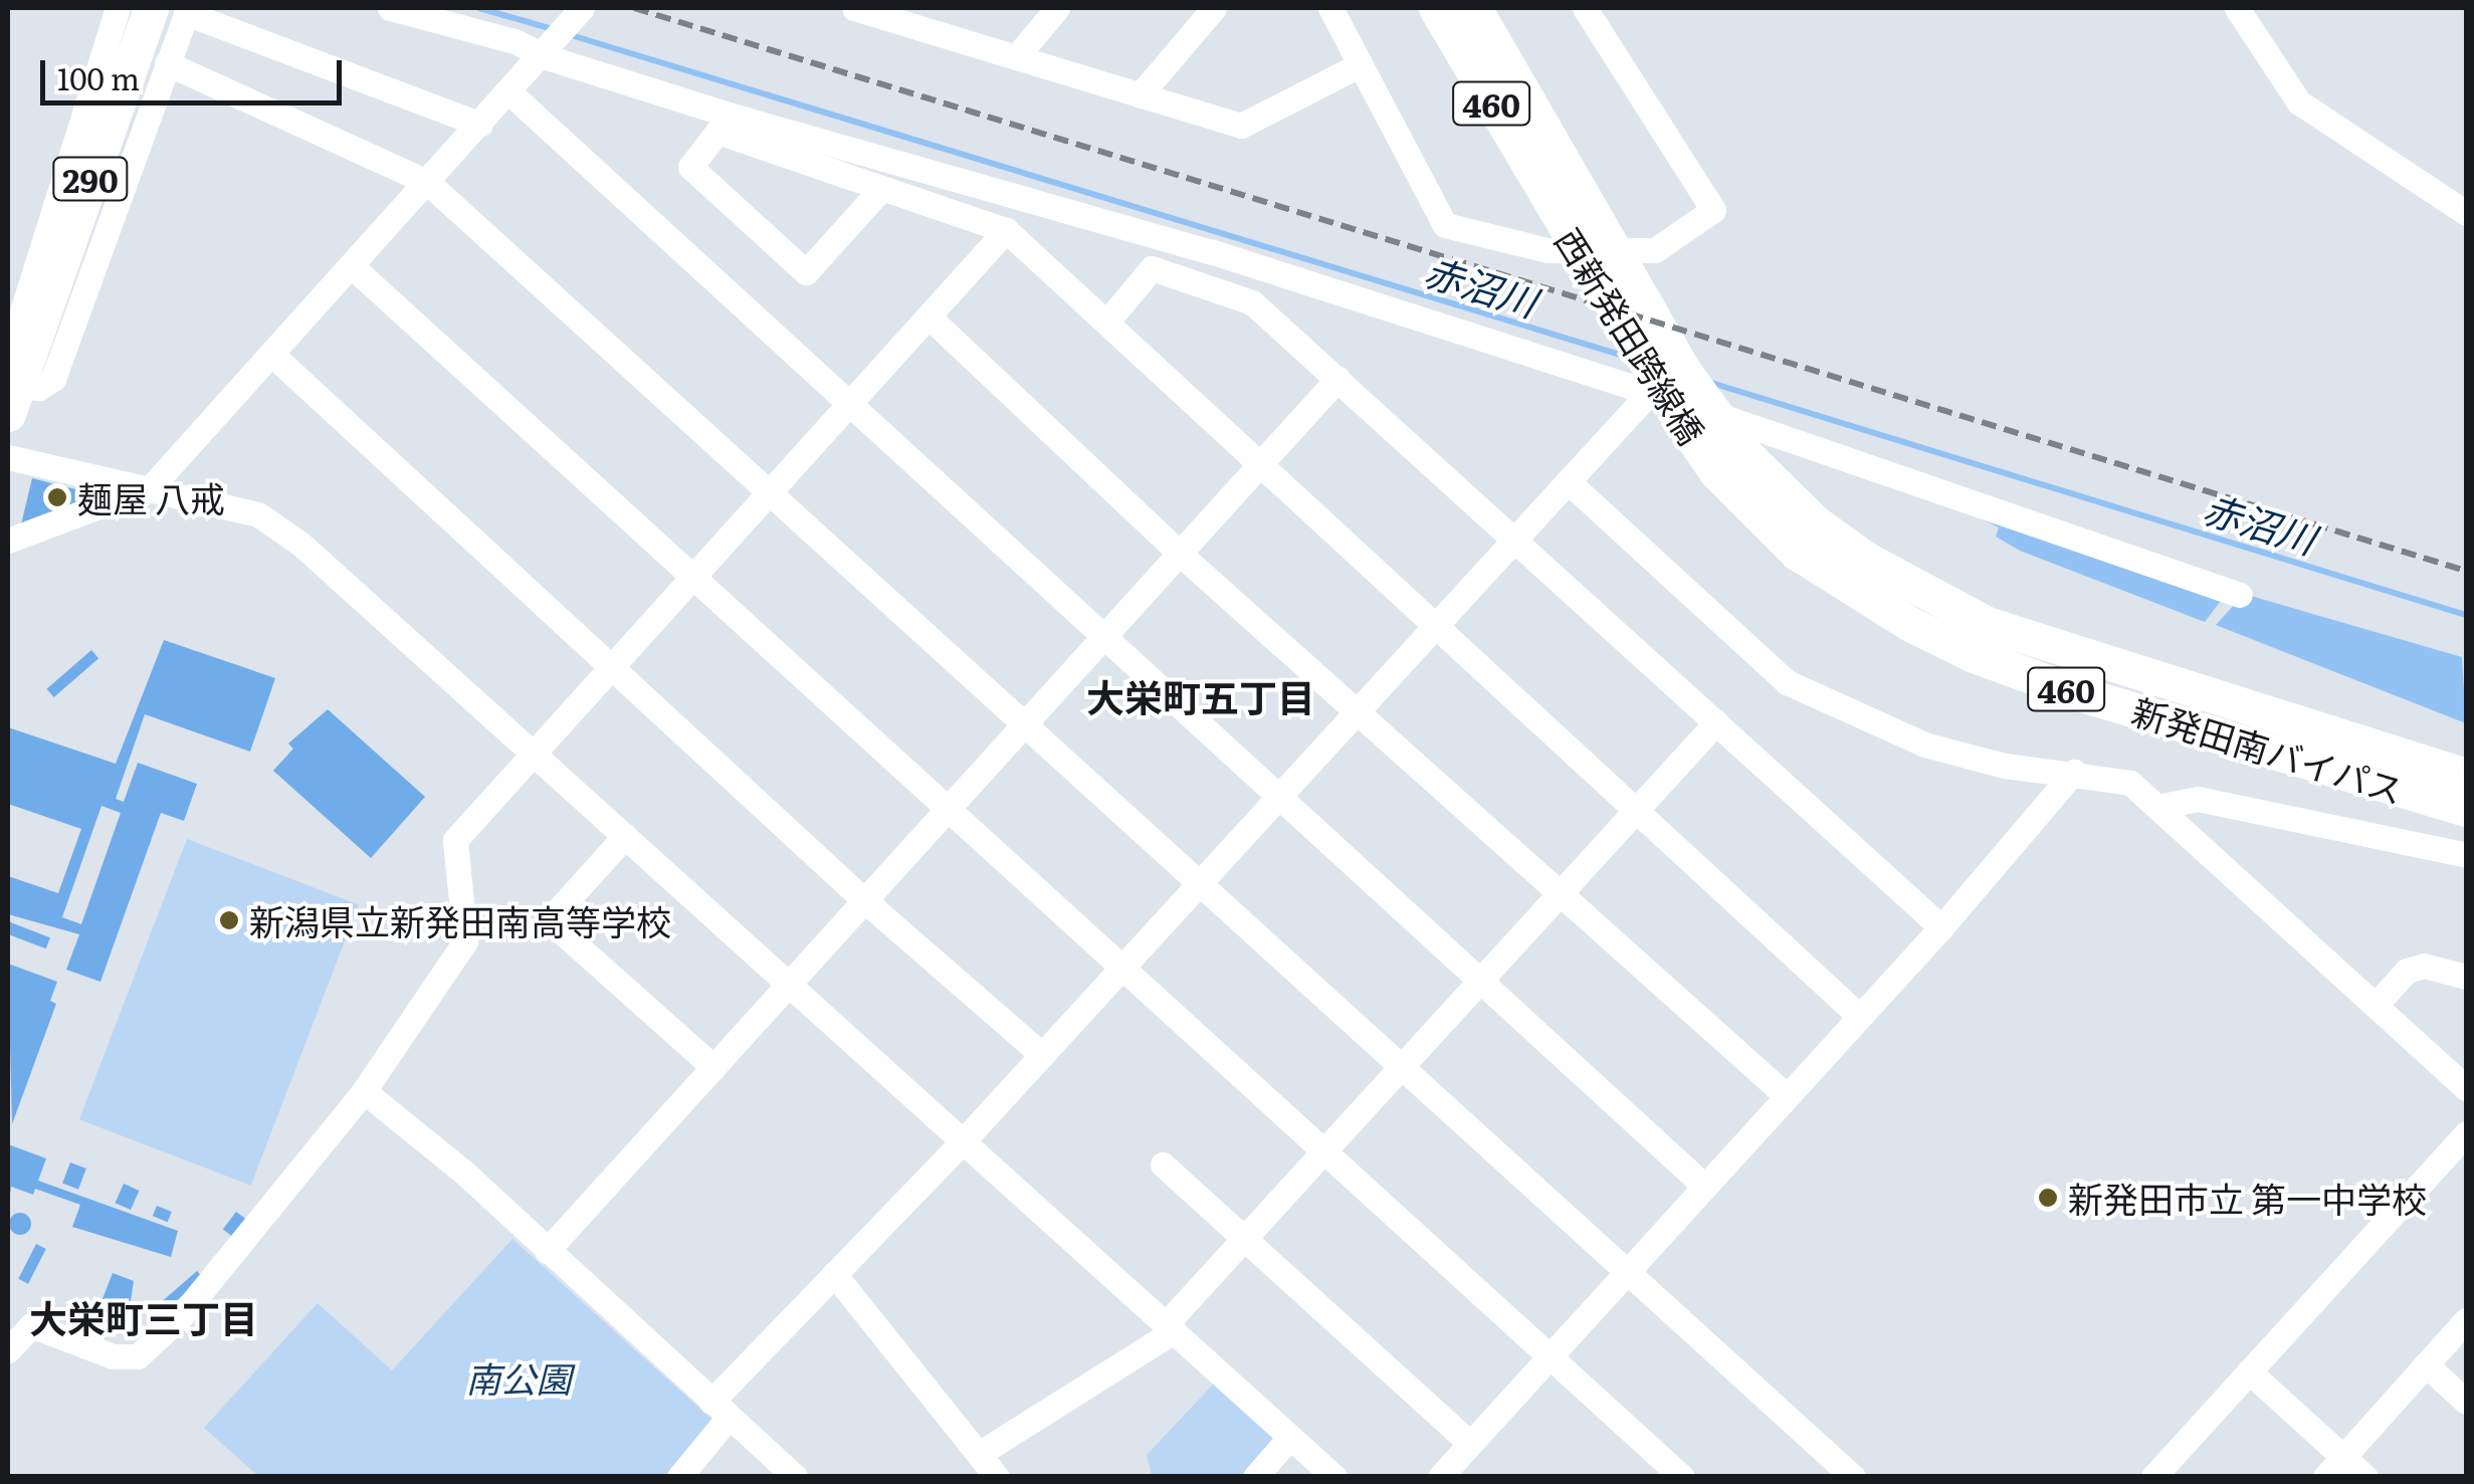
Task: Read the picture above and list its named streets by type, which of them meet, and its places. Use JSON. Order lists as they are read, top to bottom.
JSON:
{
  "streets": {
    "highway": [
      "460",
      "290",
      "西新発田跨線橋",
      "新発田南バイパス"
    ]
  },
  "crossings": [
    ["460", "西新発田跨線橋"],
    ["西新発田跨線橋", "新発田南バイパス"]
  ],
  "districts": ["大栄町五丁目", "大栄町三丁目"],
  "water": ["赤沼川"],
  "parks": ["南公園"],
  "places": ["麺屋 八戒", "新潟県立新発田南高等学校", "新発田市立 第一中学校"],
  "scale_bar": "100 m"
}
